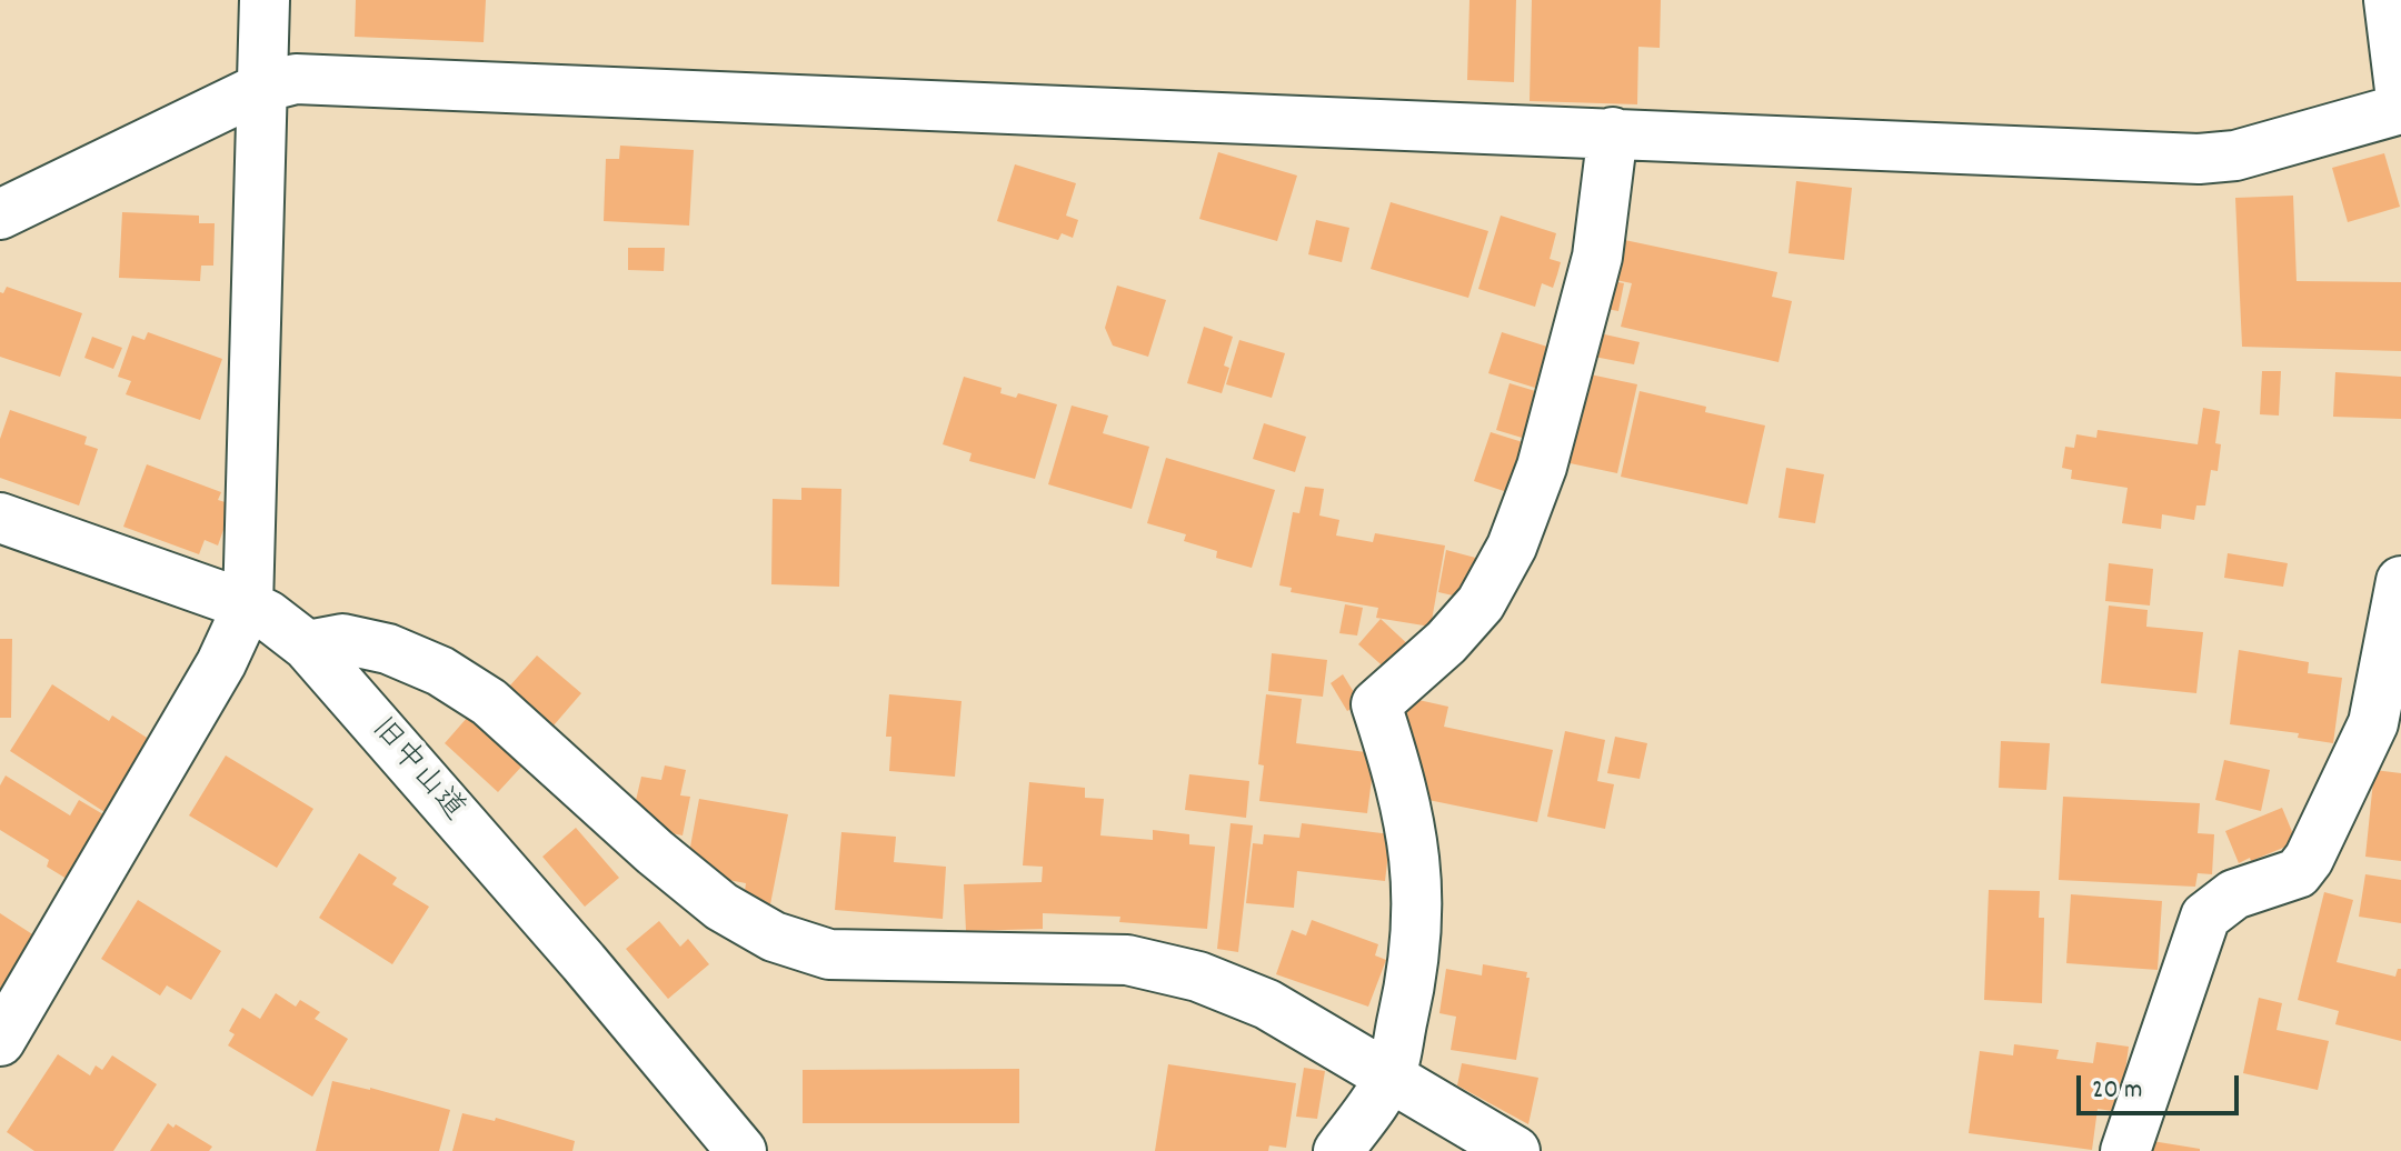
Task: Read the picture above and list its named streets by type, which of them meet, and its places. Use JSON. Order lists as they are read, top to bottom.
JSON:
{
  "streets": {
    "street": ["旧中山道"]
  },
  "scale_bar": "20 m"
}
